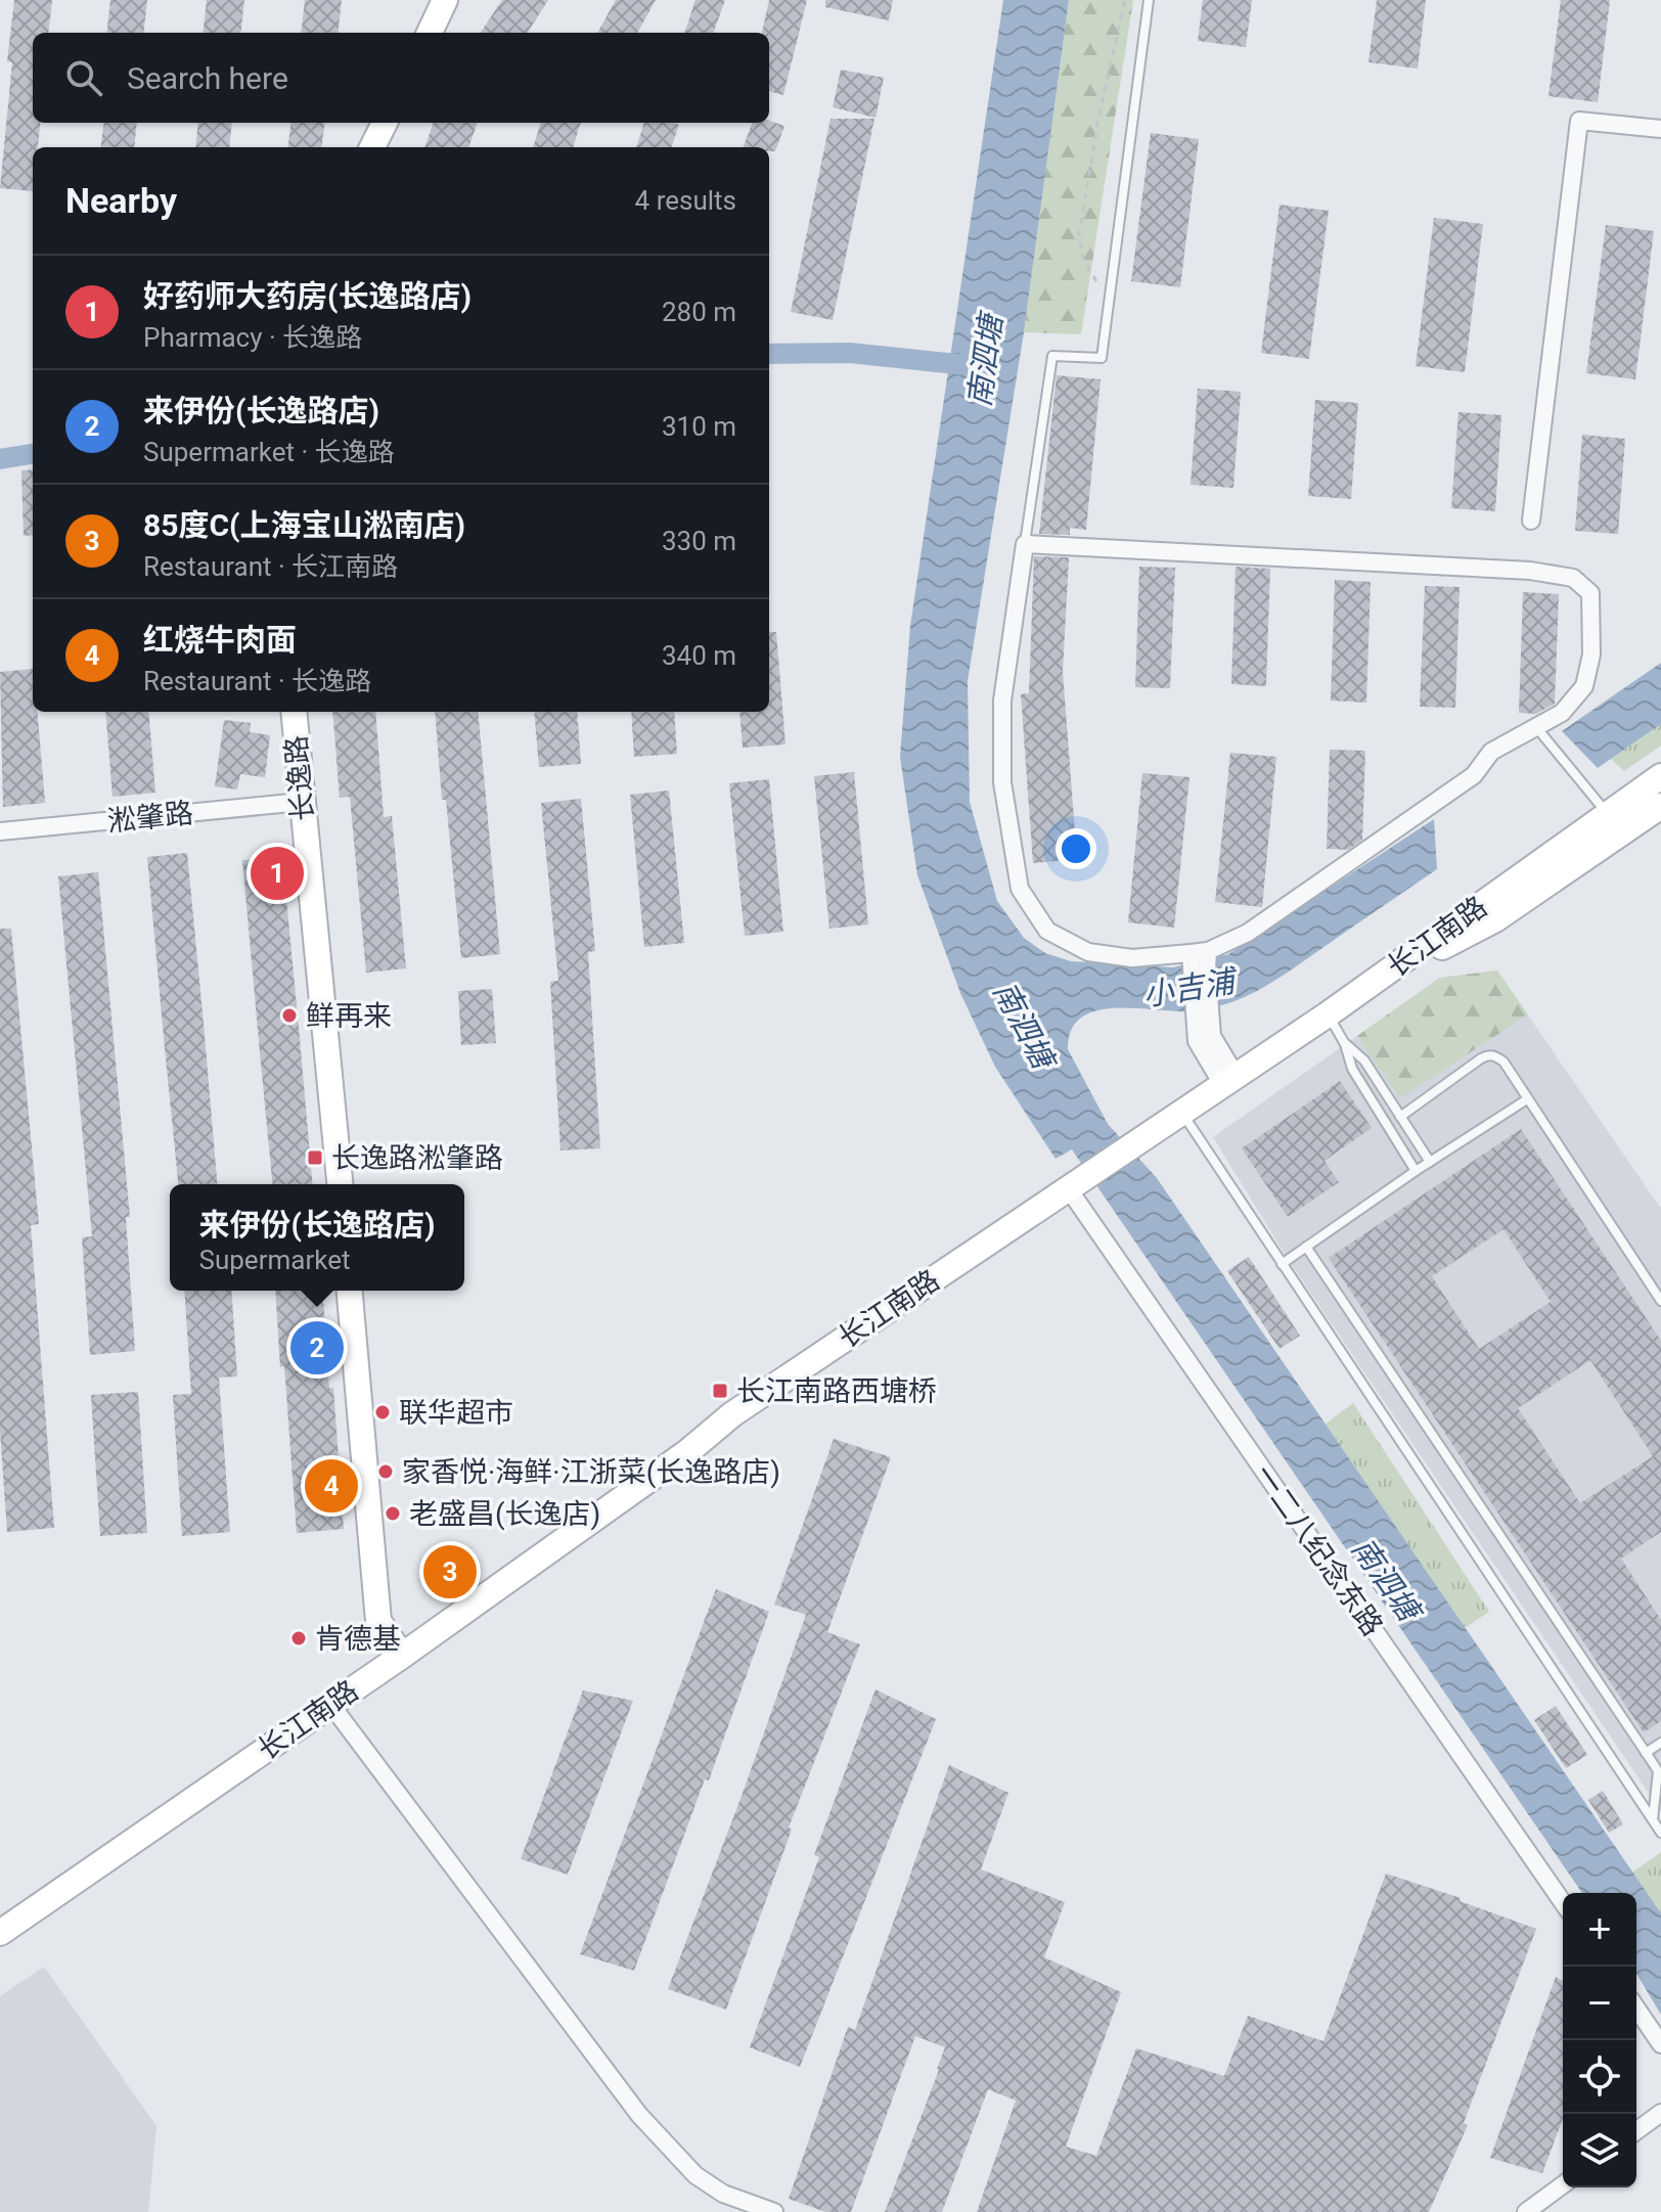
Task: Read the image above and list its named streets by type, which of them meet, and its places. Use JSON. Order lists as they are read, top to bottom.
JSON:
{
  "streets": {
    "main road": ["长逸路", "长江南路"],
    "street": ["淞肇路", "一二八纪念东路"]
  },
  "crossings": [
    ["长逸路", "淞肇路"],
    ["长江南路", "一二八纪念东路"]
  ],
  "water": ["南泗塘", "小吉浦"],
  "places": {
    "other": [
      "鲜再来",
      "联华超市",
      "家香悦·海鲜·江浙菜(长逸路店)",
      "老盛昌(长逸店)",
      "肯德基"
    ],
    "transit": ["长逸路淞肇路", "长江南路西塘桥"]
  },
  "page": {
    "search": "Search here",
    "heading": ["Nearby", "4 results"],
    "list": [
      {
        "mark": "1",
        "name": "好药师大药房(长逸路店)",
        "note": "Pharmacy · 长逸路",
        "value": "280 m"
      },
      {
        "mark": "2",
        "name": "来伊份(长逸路店)",
        "note": "Supermarket · 长逸路",
        "value": "310 m"
      },
      {
        "mark": "3",
        "name": "85度C(上海宝山淞南店)",
        "note": "Restaurant · 长江南路",
        "value": "330 m"
      },
      {
        "mark": "4",
        "name": "红烧牛肉面",
        "note": "Restaurant · 长逸路",
        "value": "340 m"
      }
    ],
    "pins": [
      "1",
      "2",
      "4",
      "3"
    ],
    "popup": ["来伊份(长逸路店)", "Supermarket"],
    "map_buttons": ["+", "−"]
  }
}
